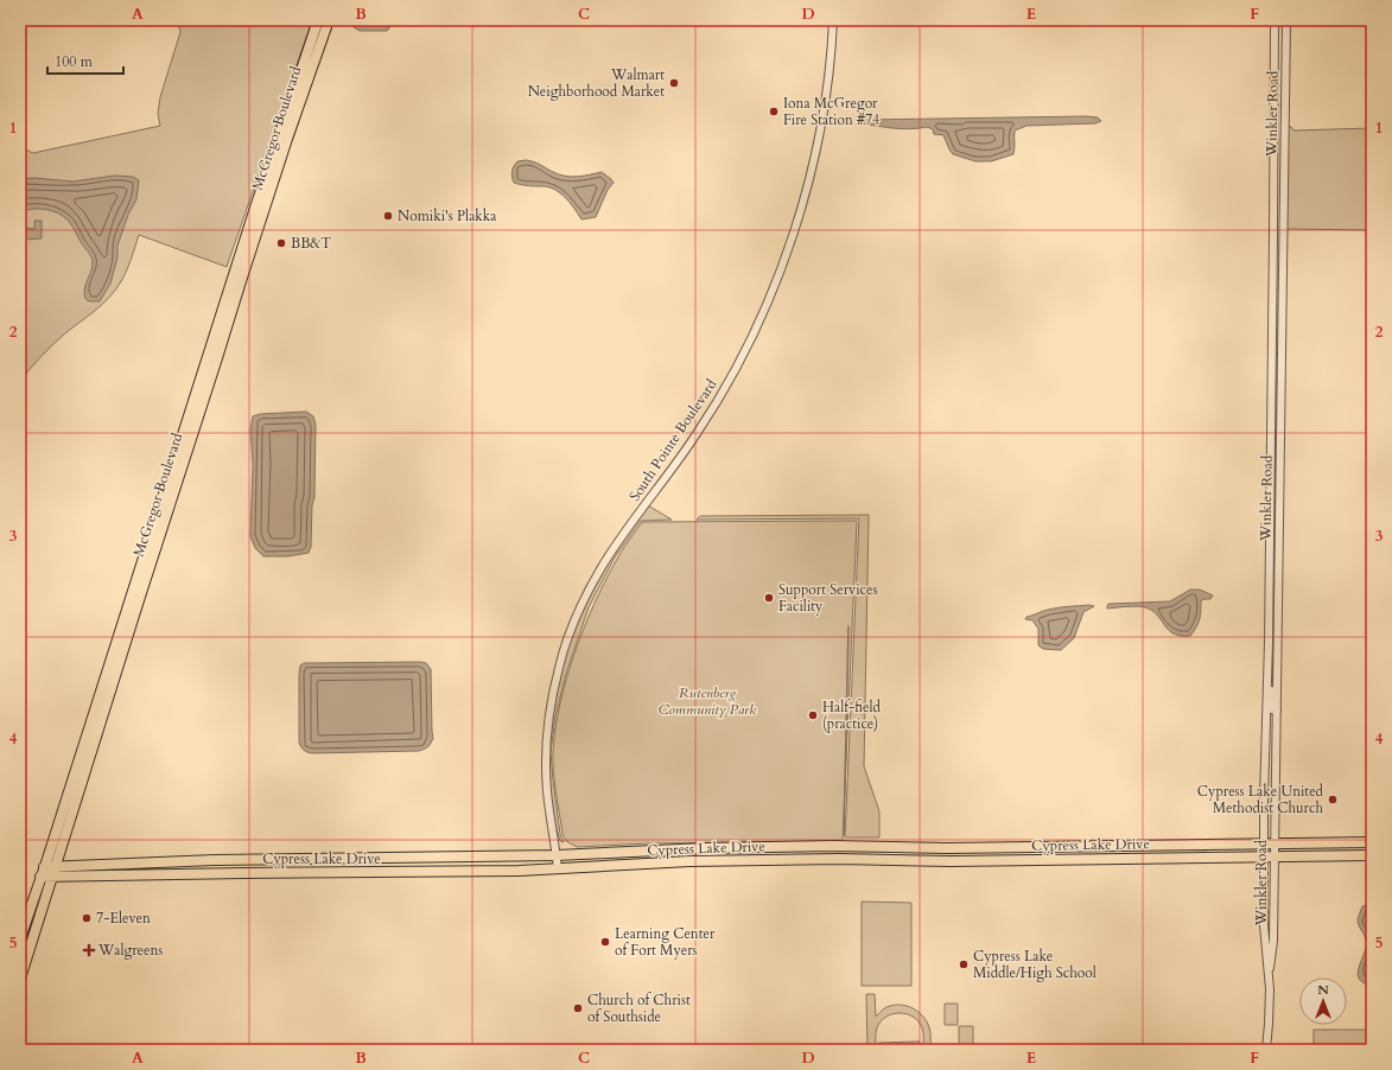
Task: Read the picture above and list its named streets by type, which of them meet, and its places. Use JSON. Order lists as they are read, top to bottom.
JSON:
{
  "streets": {
    "main road": ["McGregor Boulevard", "Cypress Lake Drive"],
    "street": ["Winkler Road", "South Pointe Boulevard"]
  },
  "crossings": [
    ["Winkler Road", "Cypress Lake Drive"],
    ["McGregor Boulevard", "Cypress Lake Drive"],
    ["South Pointe Boulevard", "Cypress Lake Drive"]
  ],
  "parks": ["Rutenberg Community Park"],
  "places": {
    "other": [
      "Walmart Neighborhood Market",
      "Iona McGregor Fire Station #74",
      "Nomiki's Plakka",
      "BB&T",
      "Support Services Facility",
      "Half-field (practice)",
      "Cypress Lake United Methodist Church",
      "7-Eleven",
      "Learning Center of Fort Myers",
      "Cypress Lake Middle/High School",
      "Church of Christ of Southside"
    ],
    "health": ["Walgreens"]
  },
  "scale_bar": "100 m",
  "north": "top",
  "grid": {
    "columns": [
      "A",
      "B",
      "C",
      "D",
      "E",
      "F"
    ],
    "rows": [
      "1",
      "2",
      "3",
      "4",
      "5"
    ]
  }
}
